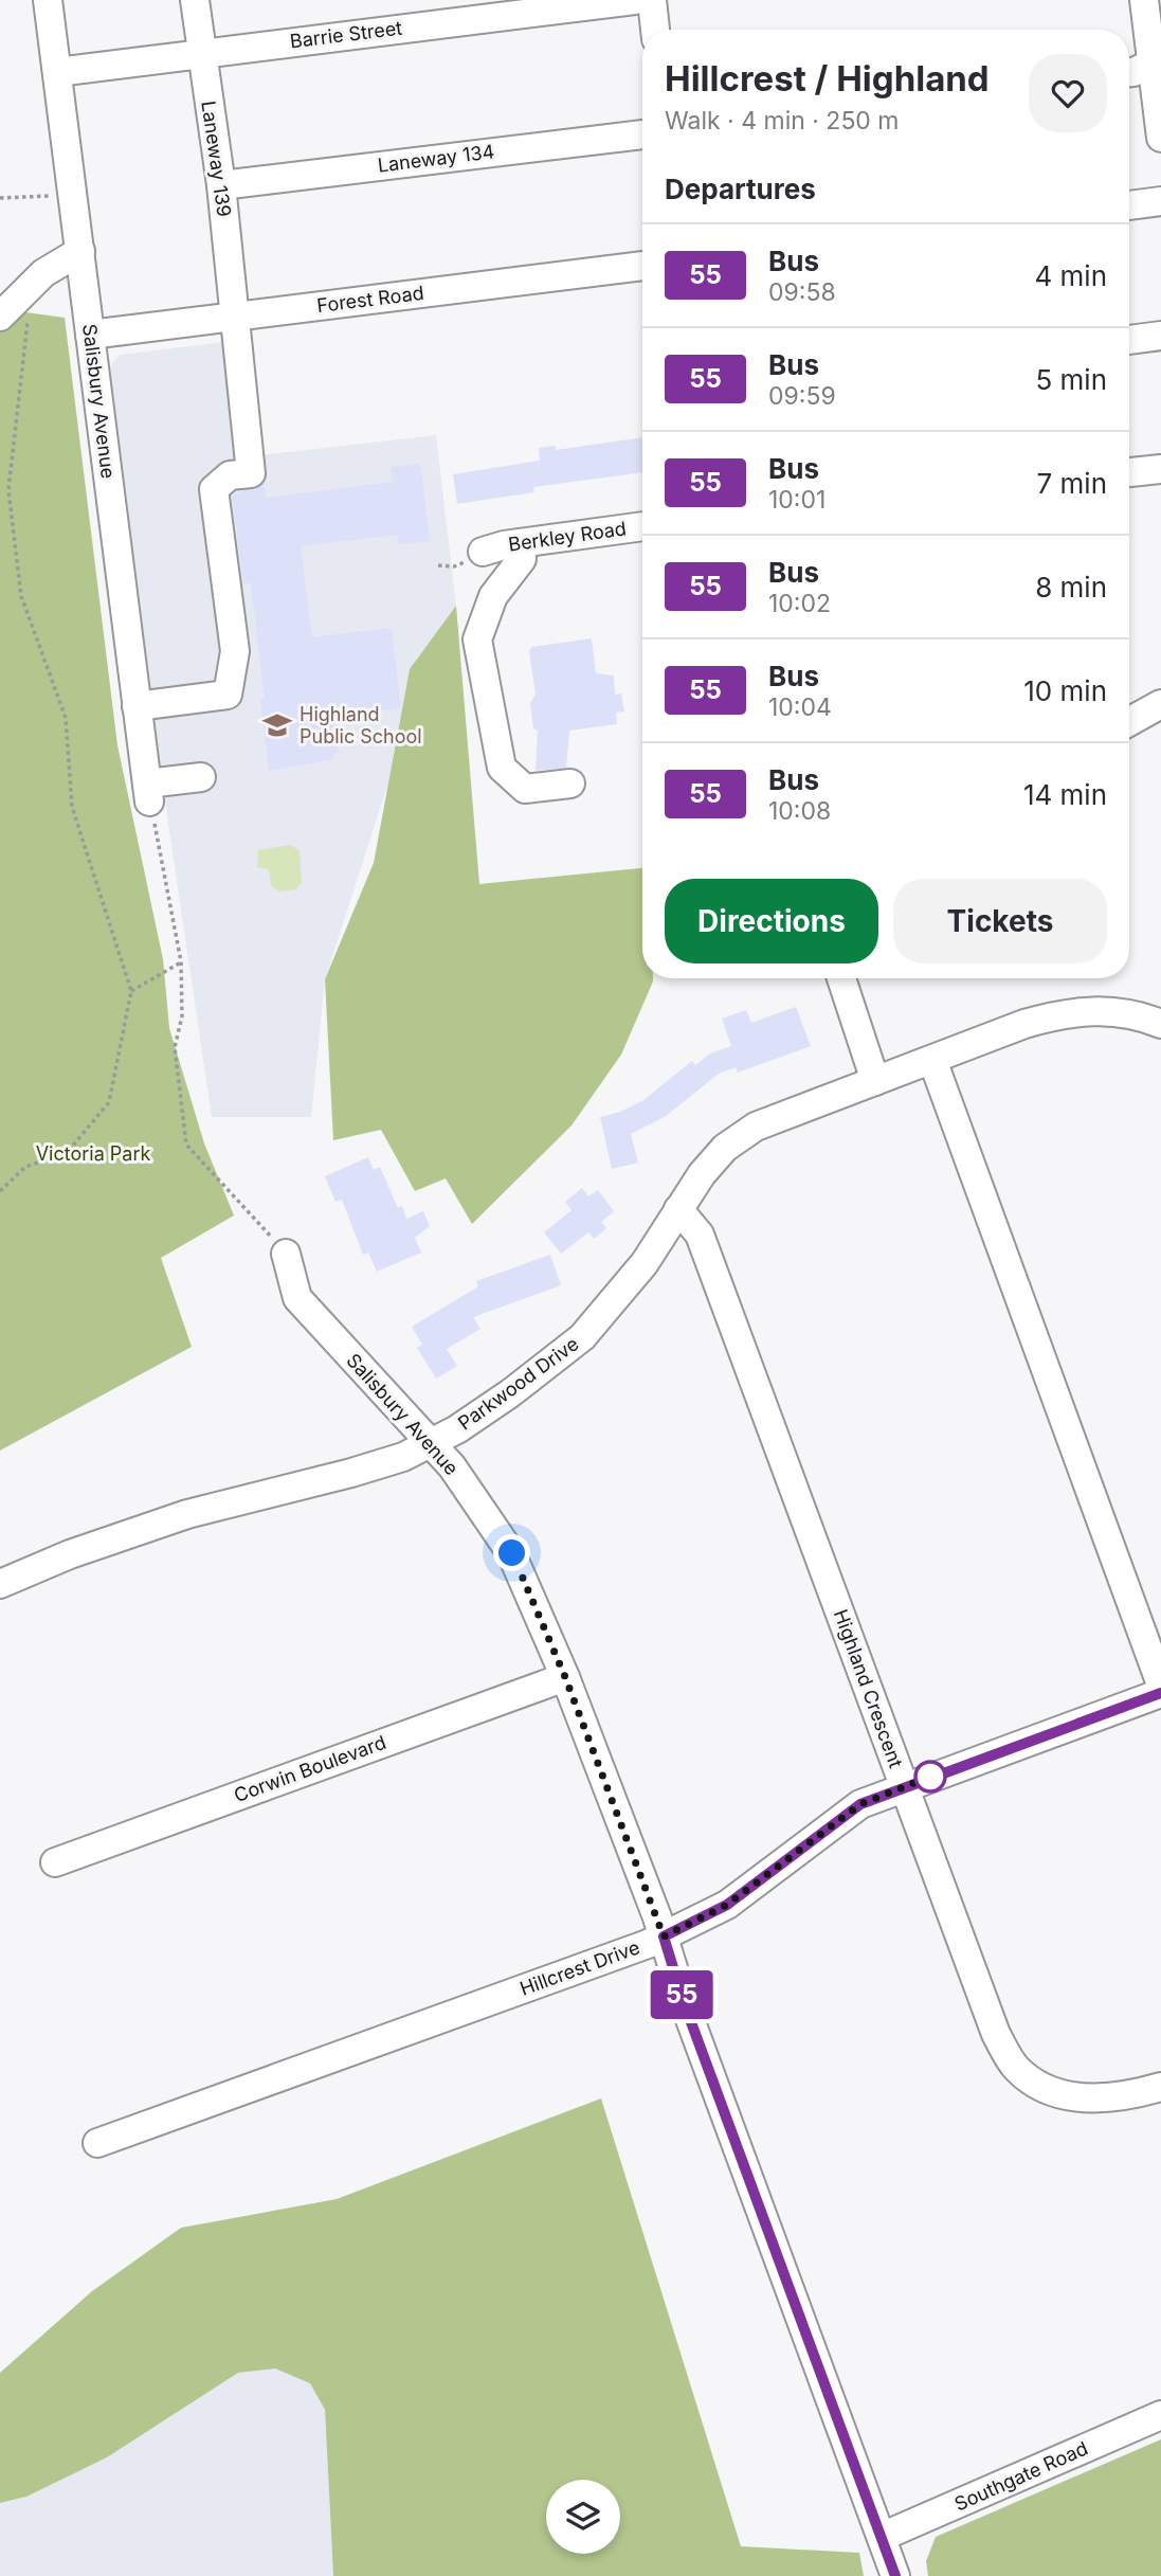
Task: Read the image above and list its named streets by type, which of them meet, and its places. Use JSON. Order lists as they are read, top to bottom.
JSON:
{
  "streets": {
    "street": [
      "Barrie Street",
      "Laneway 139",
      "Laneway 134",
      "Forest Road",
      "Salisbury Avenue",
      "Berkley Road",
      "Parkwood Drive",
      "Highland Crescent",
      "Corwin Boulevard",
      "Hillcrest Drive",
      "Southgate Road"
    ]
  },
  "crossings": [
    ["Barrie Street", "Laneway 139"],
    ["Barrie Street", "Salisbury Avenue"],
    ["Laneway 139", "Laneway 134"],
    ["Laneway 139", "Forest Road"],
    ["Laneway 139", "Salisbury Avenue"],
    ["Forest Road", "Salisbury Avenue"],
    ["Salisbury Avenue", "Parkwood Drive"],
    ["Salisbury Avenue", "Corwin Boulevard"],
    ["Salisbury Avenue", "Hillcrest Drive"],
    ["Salisbury Avenue", "Southgate Road"],
    ["Parkwood Drive", "Highland Crescent"],
    ["Highland Crescent", "Hillcrest Drive"]
  ],
  "parks": ["Victoria Park"],
  "places": {
    "school or university": ["Highland Public School"]
  },
  "lines": ["bus line 55"],
  "page": {
    "on_map": "55",
    "heading": [
      ["Hillcrest / Highland", "Walk · 4 min · 250 m"],
      "Departures"
    ],
    "list": [
      {
        "mark": "55",
        "name": "Bus",
        "note": "09:58",
        "value": "4 min"
      },
      {
        "mark": "55",
        "name": "Bus",
        "note": "09:59",
        "value": "5 min"
      },
      {
        "mark": "55",
        "name": "Bus",
        "note": "10:01",
        "value": "7 min"
      },
      {
        "mark": "55",
        "name": "Bus",
        "note": "10:02",
        "value": "8 min"
      },
      {
        "mark": "55",
        "name": "Bus",
        "note": "10:04",
        "value": "10 min"
      },
      {
        "mark": "55",
        "name": "Bus",
        "note": "10:08",
        "value": "14 min"
      }
    ],
    "buttons": ["Directions", "Tickets"]
  }
}
